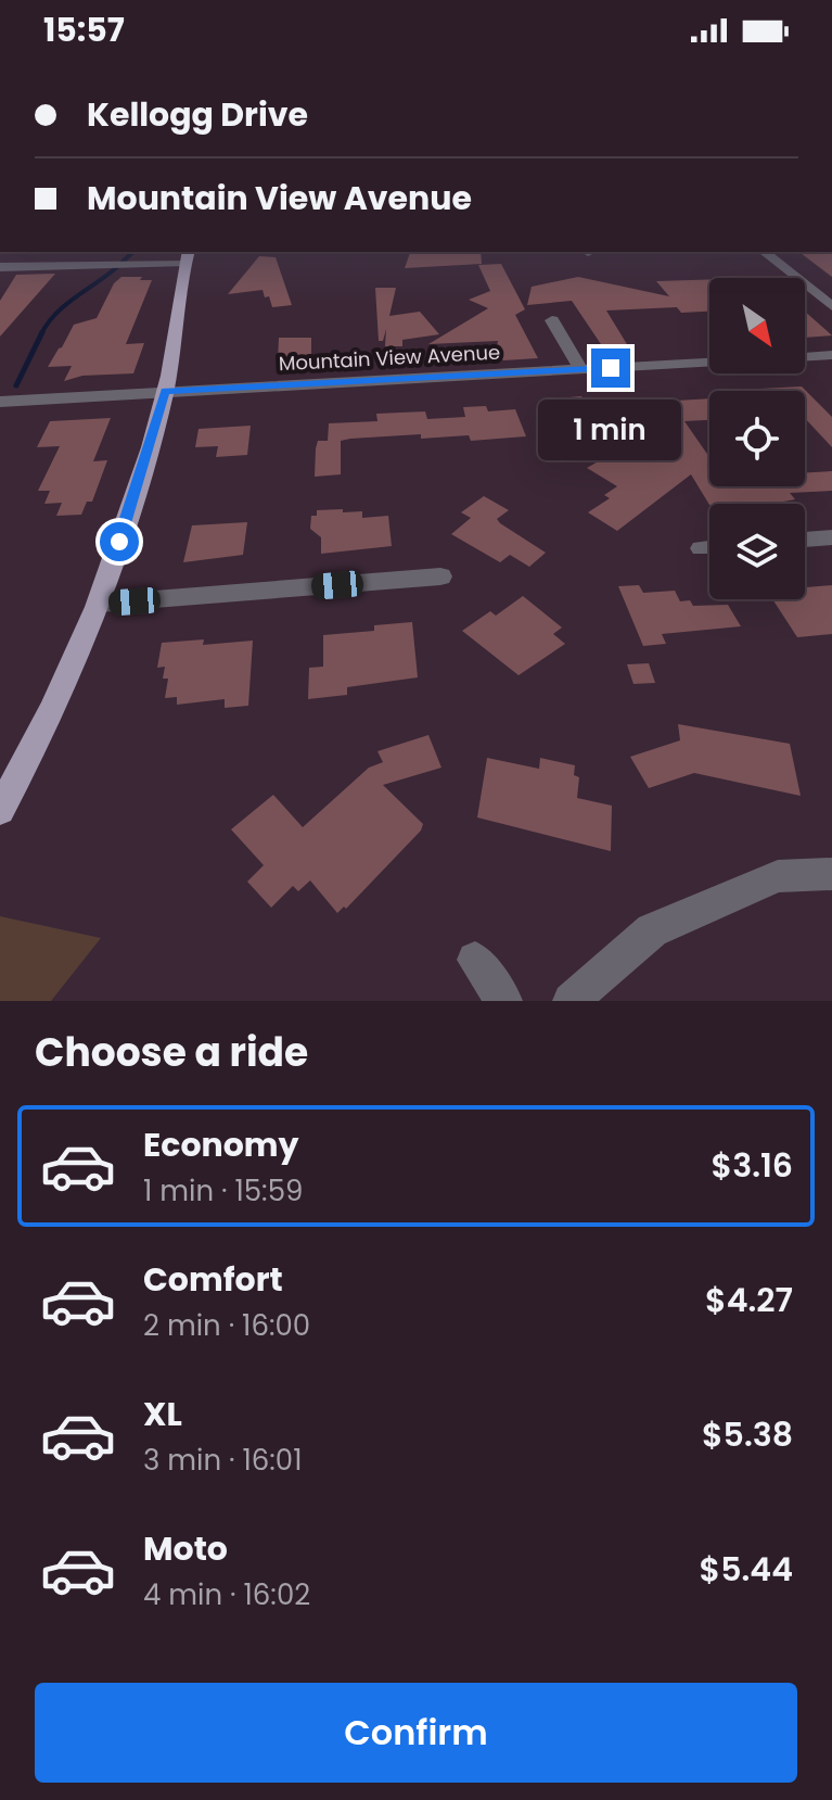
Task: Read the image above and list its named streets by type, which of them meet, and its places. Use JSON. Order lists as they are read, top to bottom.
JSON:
{
  "streets": {
    "street": ["Mountain View Avenue"]
  },
  "north": "bottom right",
  "page": {
    "status": "15:57",
    "banner": ["Kellogg Drive", "Mountain View Avenue"],
    "bubble": "1 min",
    "heading": "Choose a ride",
    "list": [
      {
        "name": "Economy",
        "note": "1 min · 15:59",
        "value": "$3.16"
      },
      {
        "name": "Comfort",
        "note": "2 min · 16:00",
        "value": "$4.27"
      },
      {
        "name": "XL",
        "note": "3 min · 16:01",
        "value": "$5.38"
      },
      {
        "name": "Moto",
        "note": "4 min · 16:02",
        "value": "$5.44"
      }
    ],
    "buttons": "Confirm"
  }
}
